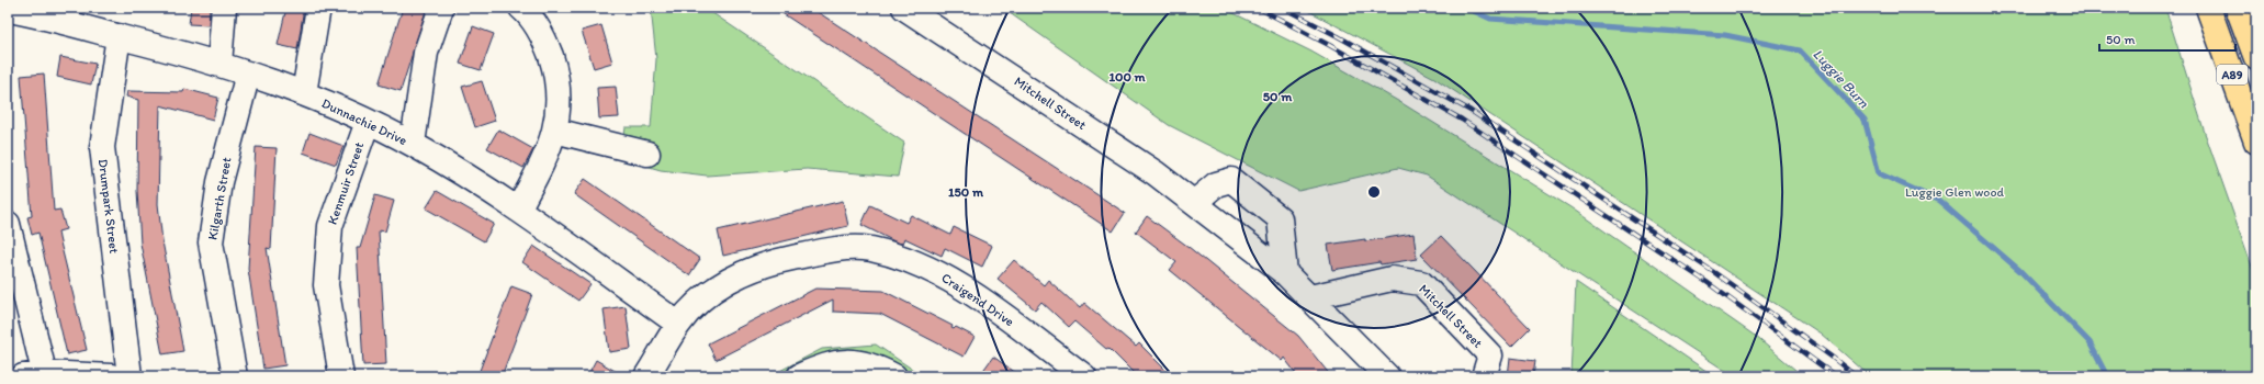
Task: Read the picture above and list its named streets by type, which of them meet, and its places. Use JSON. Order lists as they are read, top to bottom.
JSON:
{
  "streets": {
    "main road": ["A89"],
    "street": [
      "Mitchell Street",
      "Dunnachie Drive",
      "Kenmuir Street",
      "Kilgarth Street",
      "Drumpark Street",
      "Craigend Drive"
    ]
  },
  "crossings": [
    ["Dunnachie Drive", "Kenmuir Street"],
    ["Dunnachie Drive", "Kilgarth Street"],
    ["Dunnachie Drive", "Drumpark Street"],
    ["Dunnachie Drive", "Craigend Drive"]
  ],
  "water": ["Luggie Burn"],
  "parks": ["Luggie Glen wood"],
  "scale_bar": "50 m",
  "rings": ["100 m", "50 m", "150 m"]
}
